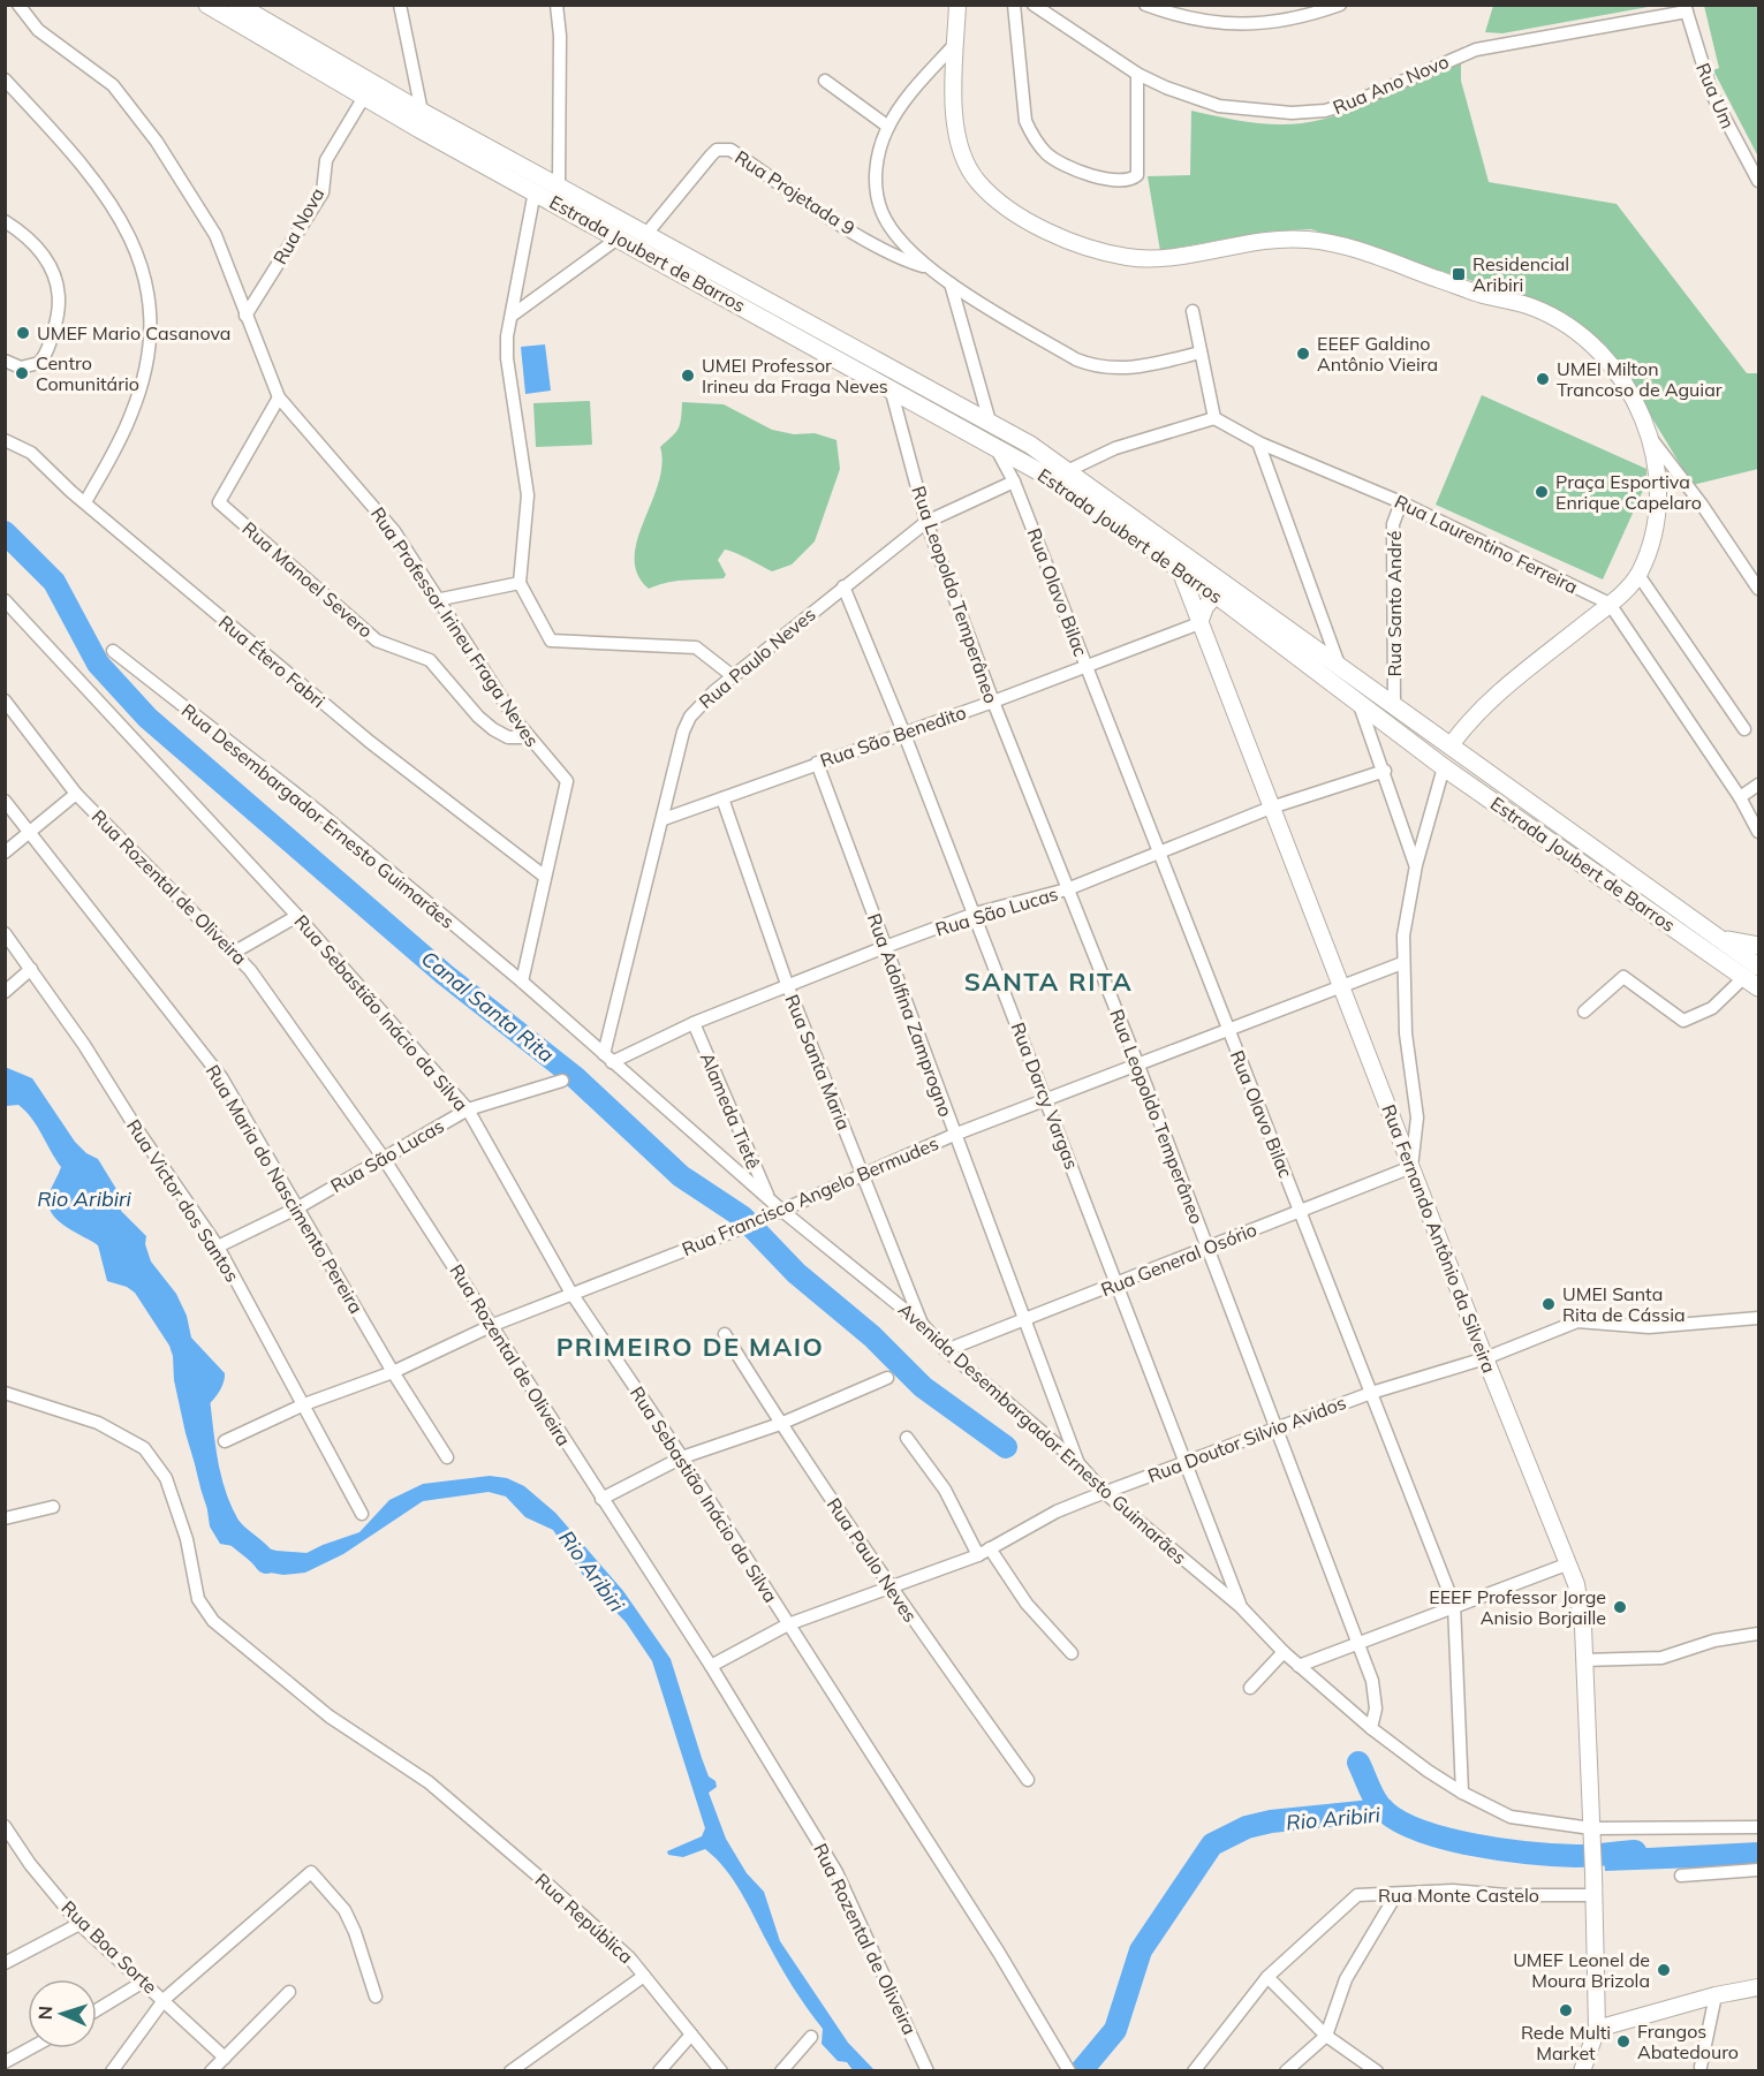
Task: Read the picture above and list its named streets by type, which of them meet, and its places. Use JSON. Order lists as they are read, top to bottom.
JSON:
{
  "streets": {
    "main road": ["Estrada Joubert de Barros"],
    "street": [
      "Rua Ano Novo",
      "Rua Um",
      "Rua Projetada 9",
      "Rua Nova",
      "Rua Laurentino Ferreira",
      "Rua Manoel Severo",
      "Rua Olavo Bilac",
      "Rua Leopoldo Temperâneo",
      "Rua Santo André",
      "Rua Professor Irineu Fraga Neves",
      "Rua Paulo Neves",
      "Rua Étero Fabri",
      "Rua São Benedito",
      "Rua Desembargador Ernesto Guimarães",
      "Rua Rozental de Oliveira",
      "Rua São Lucas",
      "Rua Sebastião Inácio da Silva",
      "Rua Adolfina Zamprogno",
      "Rua Santa Maria",
      "Rua Darcy Vargas",
      "Alameda Tietê",
      "Rua Maria do Nascimento Pereira",
      "Rua Francisco Angelo Bermudes",
      "Rua Victor dos Santos",
      "Rua Fernando Antônio da Silveira",
      "Rua General Osório",
      "Avenida Desembargador Ernesto Guimarães",
      "Rua Doutor Silvio Avidos",
      "Rua Monte Castelo",
      "Rua República",
      "Rua Boa Sorte"
    ]
  },
  "crossings": [
    ["Rua Ano Novo", "Rua Um"],
    ["Rua Projetada 9", "Estrada Joubert de Barros"],
    ["Rua Nova", "Estrada Joubert de Barros"],
    ["Rua Nova", "Rua Professor Irineu Fraga Neves"],
    ["Estrada Joubert de Barros", "Rua Olavo Bilac"],
    ["Estrada Joubert de Barros", "Rua Leopoldo Temperâneo"],
    ["Estrada Joubert de Barros", "Rua Santo André"],
    ["Estrada Joubert de Barros", "Rua Fernando Antônio da Silveira"],
    ["Rua Laurentino Ferreira", "Rua Santo André"],
    ["Rua Manoel Severo", "Rua Professor Irineu Fraga Neves"],
    ["Rua Olavo Bilac", "Rua Paulo Neves"],
    ["Rua Olavo Bilac", "Rua São Benedito"],
    ["Rua Olavo Bilac", "Rua São Lucas"],
    ["Rua Olavo Bilac", "Rua Francisco Angelo Bermudes"],
    ["Rua Olavo Bilac", "Rua General Osório"],
    ["Rua Olavo Bilac", "Avenida Desembargador Ernesto Guimarães"],
    ["Rua Olavo Bilac", "Rua Doutor Silvio Avidos"],
    ["Rua Leopoldo Temperâneo", "Rua Paulo Neves"],
    ["Rua Leopoldo Temperâneo", "Rua São Benedito"],
    ["Rua Leopoldo Temperâneo", "Rua São Lucas"],
    ["Rua Leopoldo Temperâneo", "Rua Francisco Angelo Bermudes"],
    ["Rua Leopoldo Temperâneo", "Rua General Osório"],
    ["Rua Leopoldo Temperâneo", "Avenida Desembargador Ernesto Guimarães"],
    ["Rua Leopoldo Temperâneo", "Rua Doutor Silvio Avidos"],
    ["Rua Professor Irineu Fraga Neves", "Rua Étero Fabri"],
    ["Rua Paulo Neves", "Rua São Benedito"],
    ["Rua Paulo Neves", "Rua São Lucas"],
    ["Rua Paulo Neves", "Rua Darcy Vargas"],
    ["Rua Paulo Neves", "Avenida Desembargador Ernesto Guimarães"],
    ["Rua Paulo Neves", "Rua Doutor Silvio Avidos"],
    ["Rua São Benedito", "Rua Adolfina Zamprogno"],
    ["Rua São Benedito", "Rua Santa Maria"],
    ["Rua São Benedito", "Rua Darcy Vargas"],
    ["Rua São Benedito", "Rua Fernando Antônio da Silveira"],
    ["Rua Desembargador Ernesto Guimarães", "Avenida Desembargador Ernesto Guimarães"],
    ["Rua Rozental de Oliveira", "Rua São Lucas"],
    ["Rua Rozental de Oliveira", "Rua Francisco Angelo Bermudes"],
    ["Rua Rozental de Oliveira", "Rua Doutor Silvio Avidos"],
    ["Rua São Lucas", "Rua Sebastião Inácio da Silva"],
    ["Rua São Lucas", "Rua Adolfina Zamprogno"],
    ["Rua São Lucas", "Rua Santa Maria"],
    ["Rua São Lucas", "Rua Darcy Vargas"],
    ["Rua São Lucas", "Alameda Tietê"],
    ["Rua São Lucas", "Rua Maria do Nascimento Pereira"],
    ["Rua São Lucas", "Rua Victor dos Santos"],
    ["Rua São Lucas", "Rua Fernando Antônio da Silveira"],
    ["Rua São Lucas", "Avenida Desembargador Ernesto Guimarães"],
    ["Rua Sebastião Inácio da Silva", "Rua Francisco Angelo Bermudes"],
    ["Rua Sebastião Inácio da Silva", "Rua Doutor Silvio Avidos"],
    ["Rua Adolfina Zamprogno", "Rua Francisco Angelo Bermudes"],
    ["Rua Adolfina Zamprogno", "Rua General Osório"],
    ["Rua Adolfina Zamprogno", "Avenida Desembargador Ernesto Guimarães"],
    ["Rua Santa Maria", "Rua Francisco Angelo Bermudes"],
    ["Rua Santa Maria", "Avenida Desembargador Ernesto Guimarães"],
    ["Rua Darcy Vargas", "Rua Francisco Angelo Bermudes"],
    ["Rua Darcy Vargas", "Rua General Osório"],
    ["Rua Darcy Vargas", "Avenida Desembargador Ernesto Guimarães"],
    ["Rua Darcy Vargas", "Rua Doutor Silvio Avidos"],
    ["Alameda Tietê", "Avenida Desembargador Ernesto Guimarães"],
    ["Rua Maria do Nascimento Pereira", "Rua Francisco Angelo Bermudes"],
    ["Rua Francisco Angelo Bermudes", "Rua Victor dos Santos"],
    ["Rua Francisco Angelo Bermudes", "Rua Fernando Antônio da Silveira"],
    ["Rua Francisco Angelo Bermudes", "Avenida Desembargador Ernesto Guimarães"],
    ["Rua Fernando Antônio da Silveira", "Rua General Osório"],
    ["Rua Fernando Antônio da Silveira", "Avenida Desembargador Ernesto Guimarães"],
    ["Rua Fernando Antônio da Silveira", "Rua Doutor Silvio Avidos"],
    ["Rua Fernando Antônio da Silveira", "Rua Monte Castelo"],
    ["Rua General Osório", "Avenida Desembargador Ernesto Guimarães"],
    ["Avenida Desembargador Ernesto Guimarães", "Rua Doutor Silvio Avidos"]
  ],
  "districts": ["SANTA RITA", "PRIMEIRO DE MAIO"],
  "water": ["Canal Santa Rita", "Rio Aribiri"],
  "places": {
    "transit": ["Residencial Aribiri"],
    "other": [
      "UMEF Mario Casanova",
      "EEEF Galdino Antônio Vieira",
      "Centro Comunitário",
      "UMEI Professor Irineu da Fraga Neves",
      "UMEI Milton Trancoso de Aguiar",
      "Praça Esportiva Enrique Capelaro",
      "UMEI Santa Rita de Cássia",
      "EEEF Professor Jorge Anisio Borjaille",
      "UMEF Leonel de Moura Brizola",
      "Rede Multi Market",
      "Frangos Abatedouro"
    ]
  },
  "north": "left"
}
